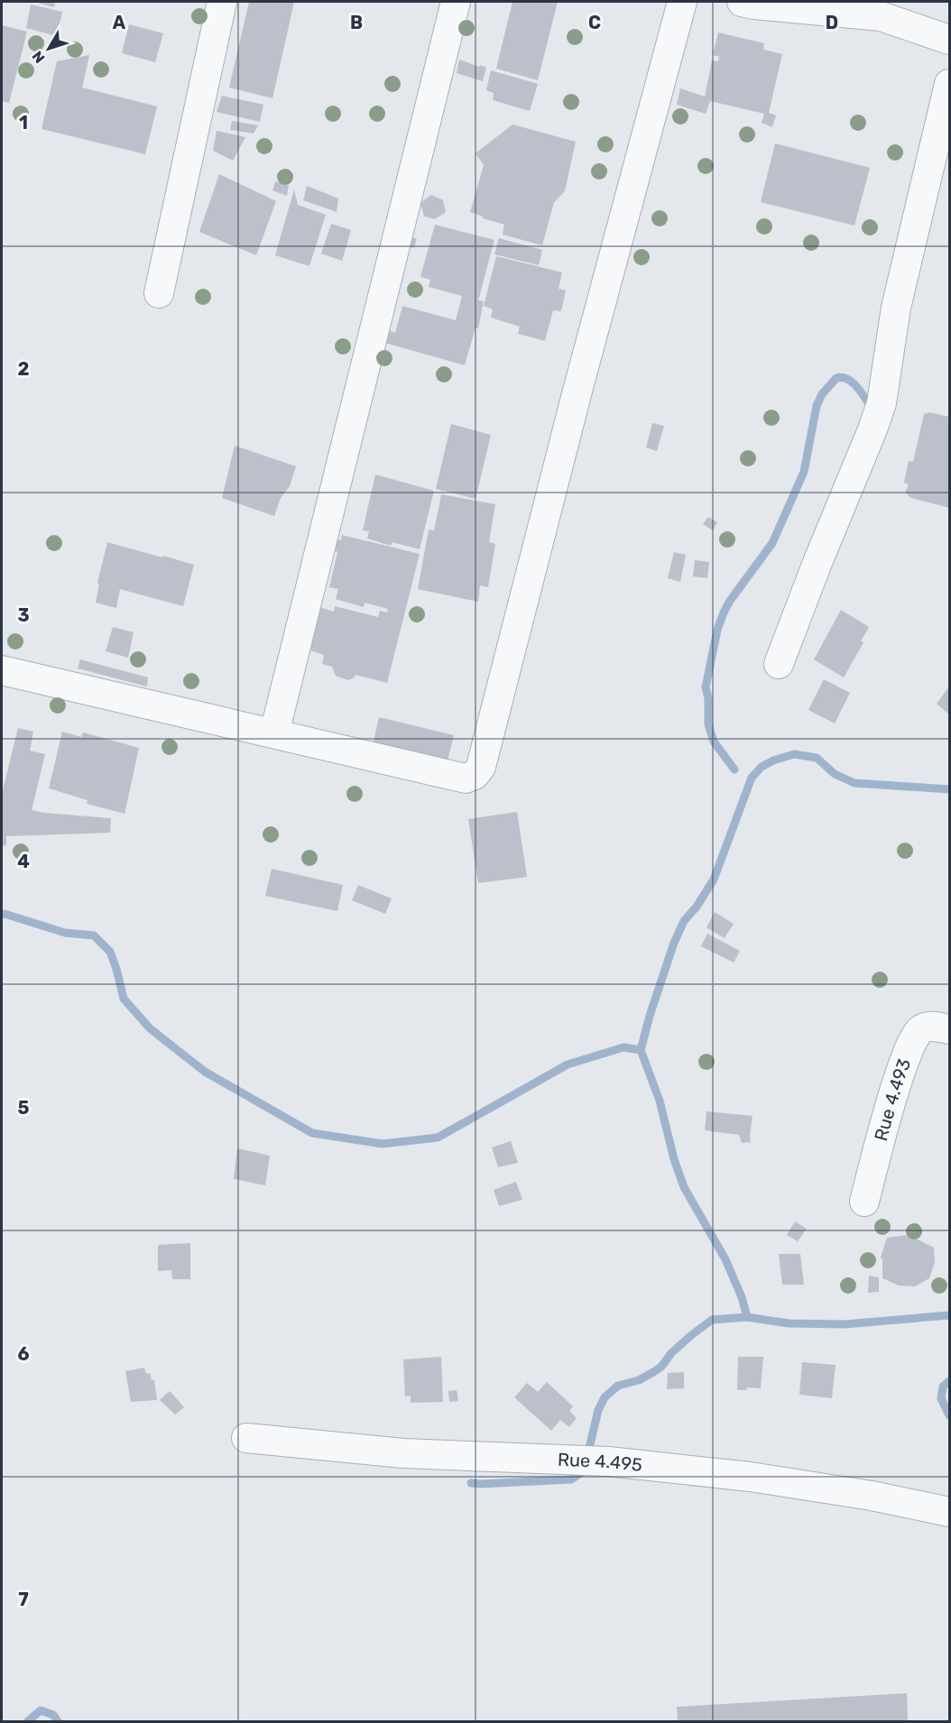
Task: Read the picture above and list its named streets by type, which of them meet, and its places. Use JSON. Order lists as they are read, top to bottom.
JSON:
{
  "streets": {
    "street": ["Rue 4.493", "Rue 4.495"]
  },
  "north": "bottom left",
  "grid": {
    "columns": [
      "A",
      "B",
      "C",
      "D"
    ],
    "rows": [
      "1",
      "2",
      "3",
      "4",
      "5",
      "6",
      "7"
    ]
  }
}
